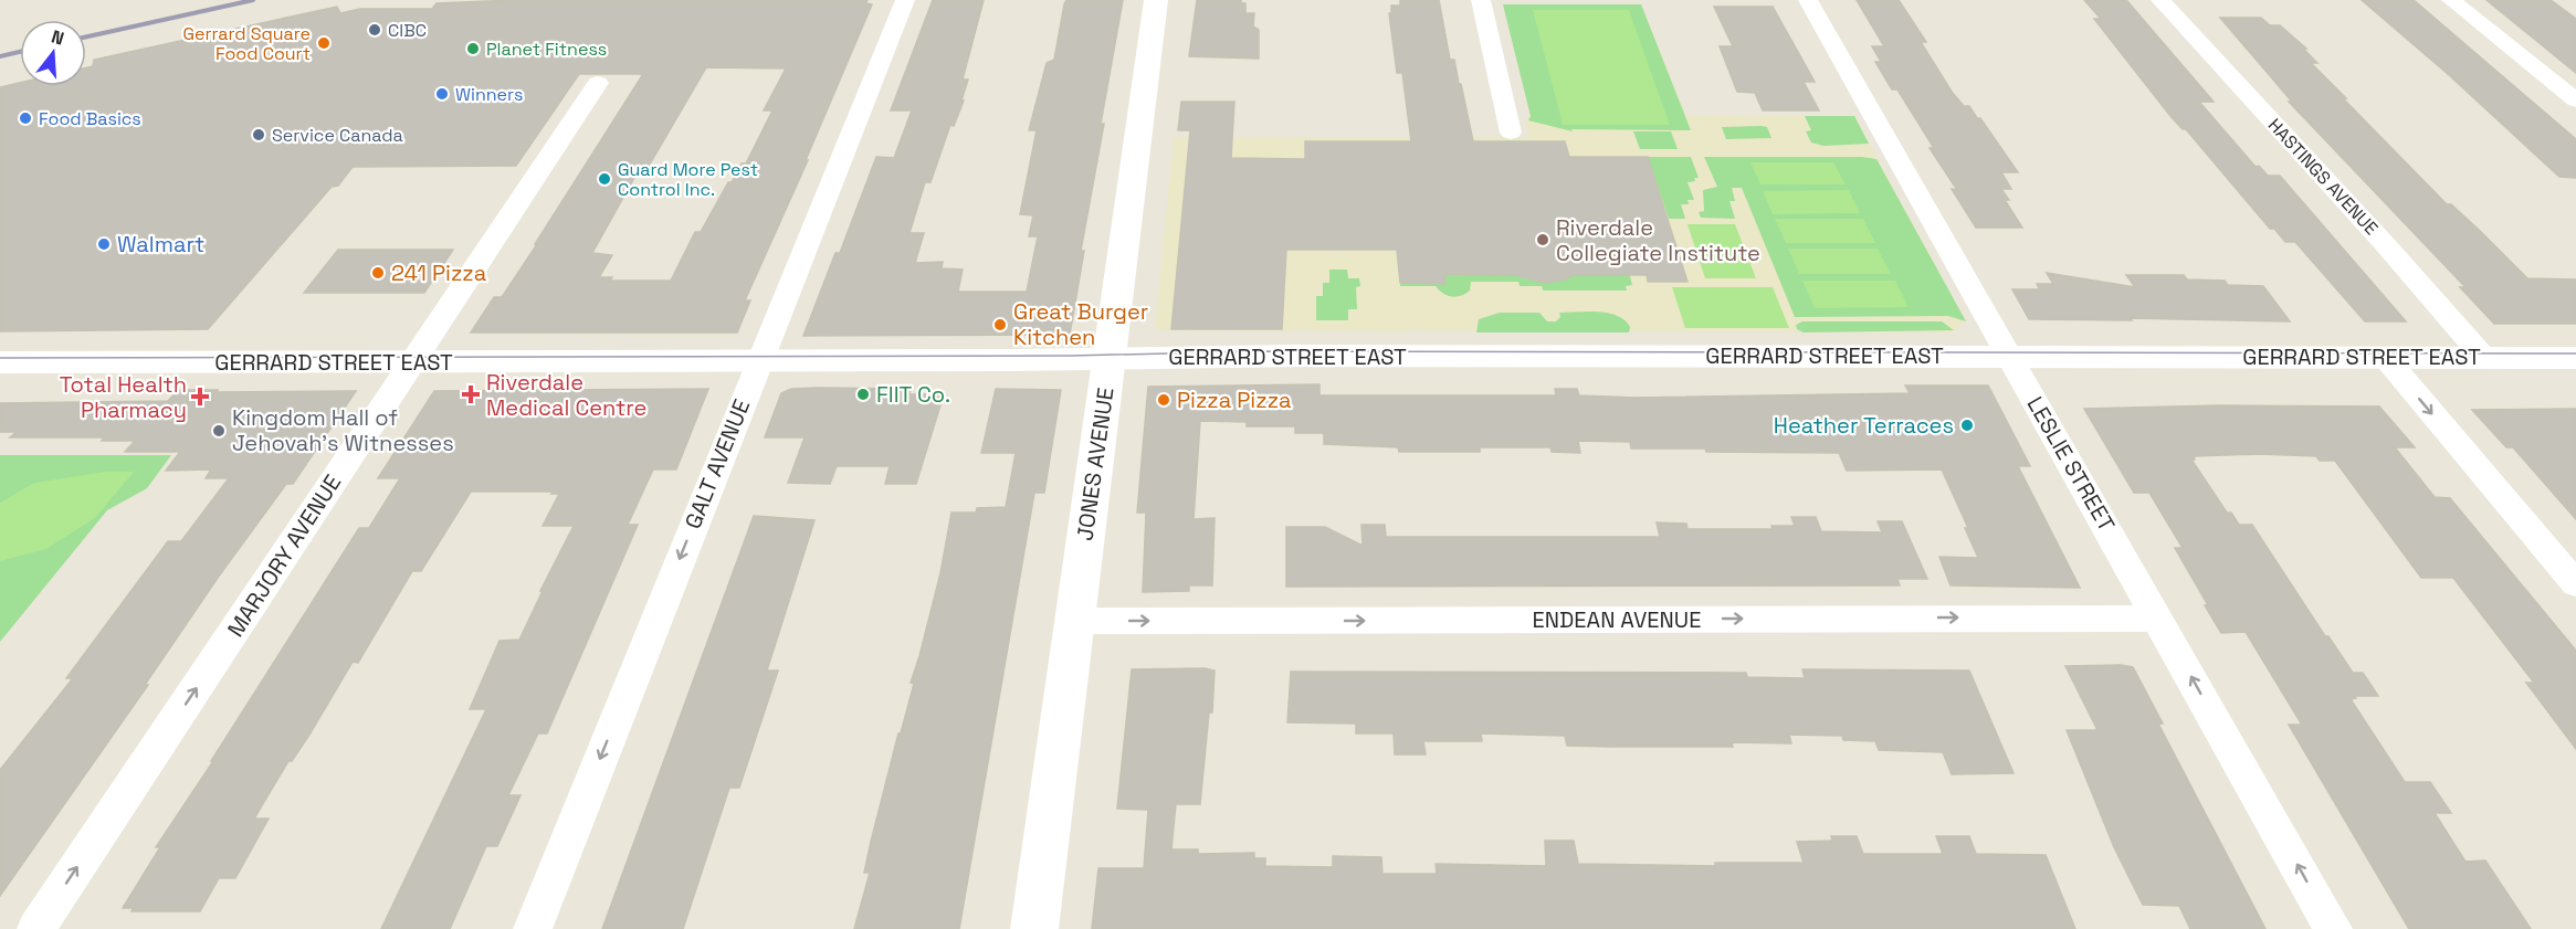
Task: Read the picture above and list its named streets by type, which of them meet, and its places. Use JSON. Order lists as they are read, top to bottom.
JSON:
{
  "streets": {
    "main road": ["GERRARD STREET EAST", "JONES AVENUE"],
    "street": [
      "HASTINGS AVENUE",
      "GALT AVENUE",
      "LESLIE STREET",
      "MARJORY AVENUE",
      "ENDEAN AVENUE"
    ]
  },
  "crossings": [
    ["HASTINGS AVENUE", "GERRARD STREET EAST"],
    ["GERRARD STREET EAST", "GALT AVENUE"],
    ["GERRARD STREET EAST", "JONES AVENUE"],
    ["GERRARD STREET EAST", "LESLIE STREET"],
    ["GERRARD STREET EAST", "MARJORY AVENUE"],
    ["JONES AVENUE", "ENDEAN AVENUE"],
    ["LESLIE STREET", "ENDEAN AVENUE"]
  ],
  "one_way": ["GALT AVENUE", "MARJORY AVENUE", "ENDEAN AVENUE"],
  "places": {
    "other": [
      "CIBC",
      "Gerrard Square Food Court",
      "Planet Fitness",
      "Winners",
      "Food Basics",
      "Service Canada",
      "Guard More Pest Control Inc.",
      "Riverdale Collegiate Institute",
      "Walmart",
      "241 Pizza",
      "Great Burger Kitchen",
      "FIIT Co.",
      "Pizza Pizza",
      "Heather Terraces",
      "Kingdom Hall of Jehovah's Witnesses"
    ],
    "health": ["Riverdale Medical Centre", "Total Health Pharmacy"]
  },
  "north": "top"
}
